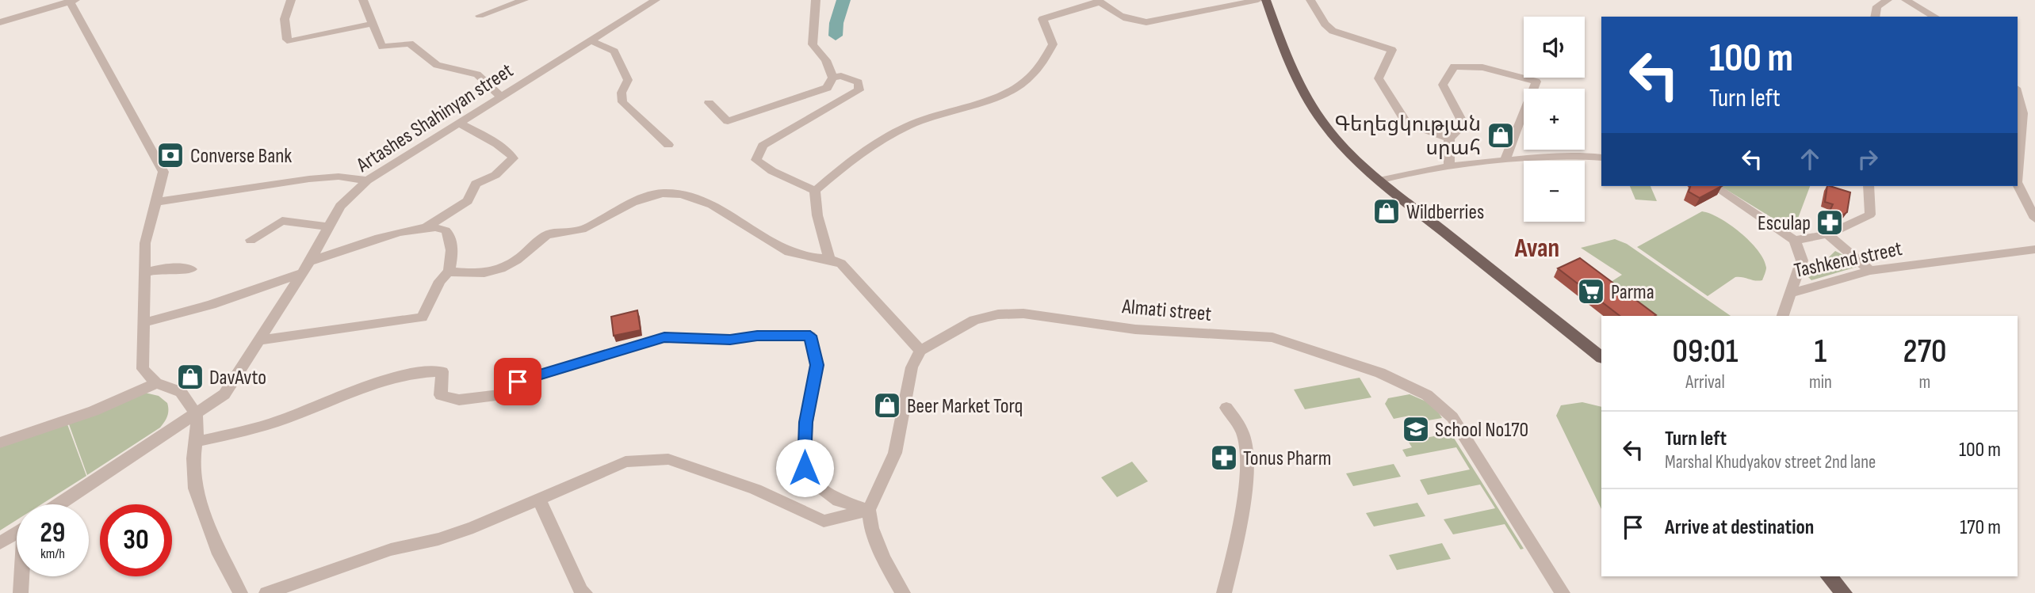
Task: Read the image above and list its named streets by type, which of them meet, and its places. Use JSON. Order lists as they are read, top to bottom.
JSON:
{
  "streets": {
    "street": ["Artashes Shahinyan street", "Tashkend street", "Almati street"]
  },
  "districts": ["Avan"],
  "places": {
    "shop": [
      "Գեղեցկության սրահ",
      "Wildberries",
      "DavAvto",
      "Beer Market Torq"
    ],
    "bank": ["Converse Bank"],
    "pharmacy": ["Esculap", "Tonus Pharm"],
    "supermarket": ["Parma"],
    "school or university": ["School No170"]
  },
  "page": {
    "map_buttons": ["+", "−"],
    "turn": ["100 m", "Turn left"],
    "eta": [
      "09:01",
      "Arrival",
      "1",
      "min",
      "270",
      "m"
    ],
    "list": [
      {
        "name": "Turn left",
        "note": "Marshal Khudyakov street 2nd lane",
        "value": "100 m"
      },
      {
        "name": "Arrive at destination",
        "value": "170 m"
      }
    ],
    "speed": "29 km/h",
    "limit": "30"
  }
}
